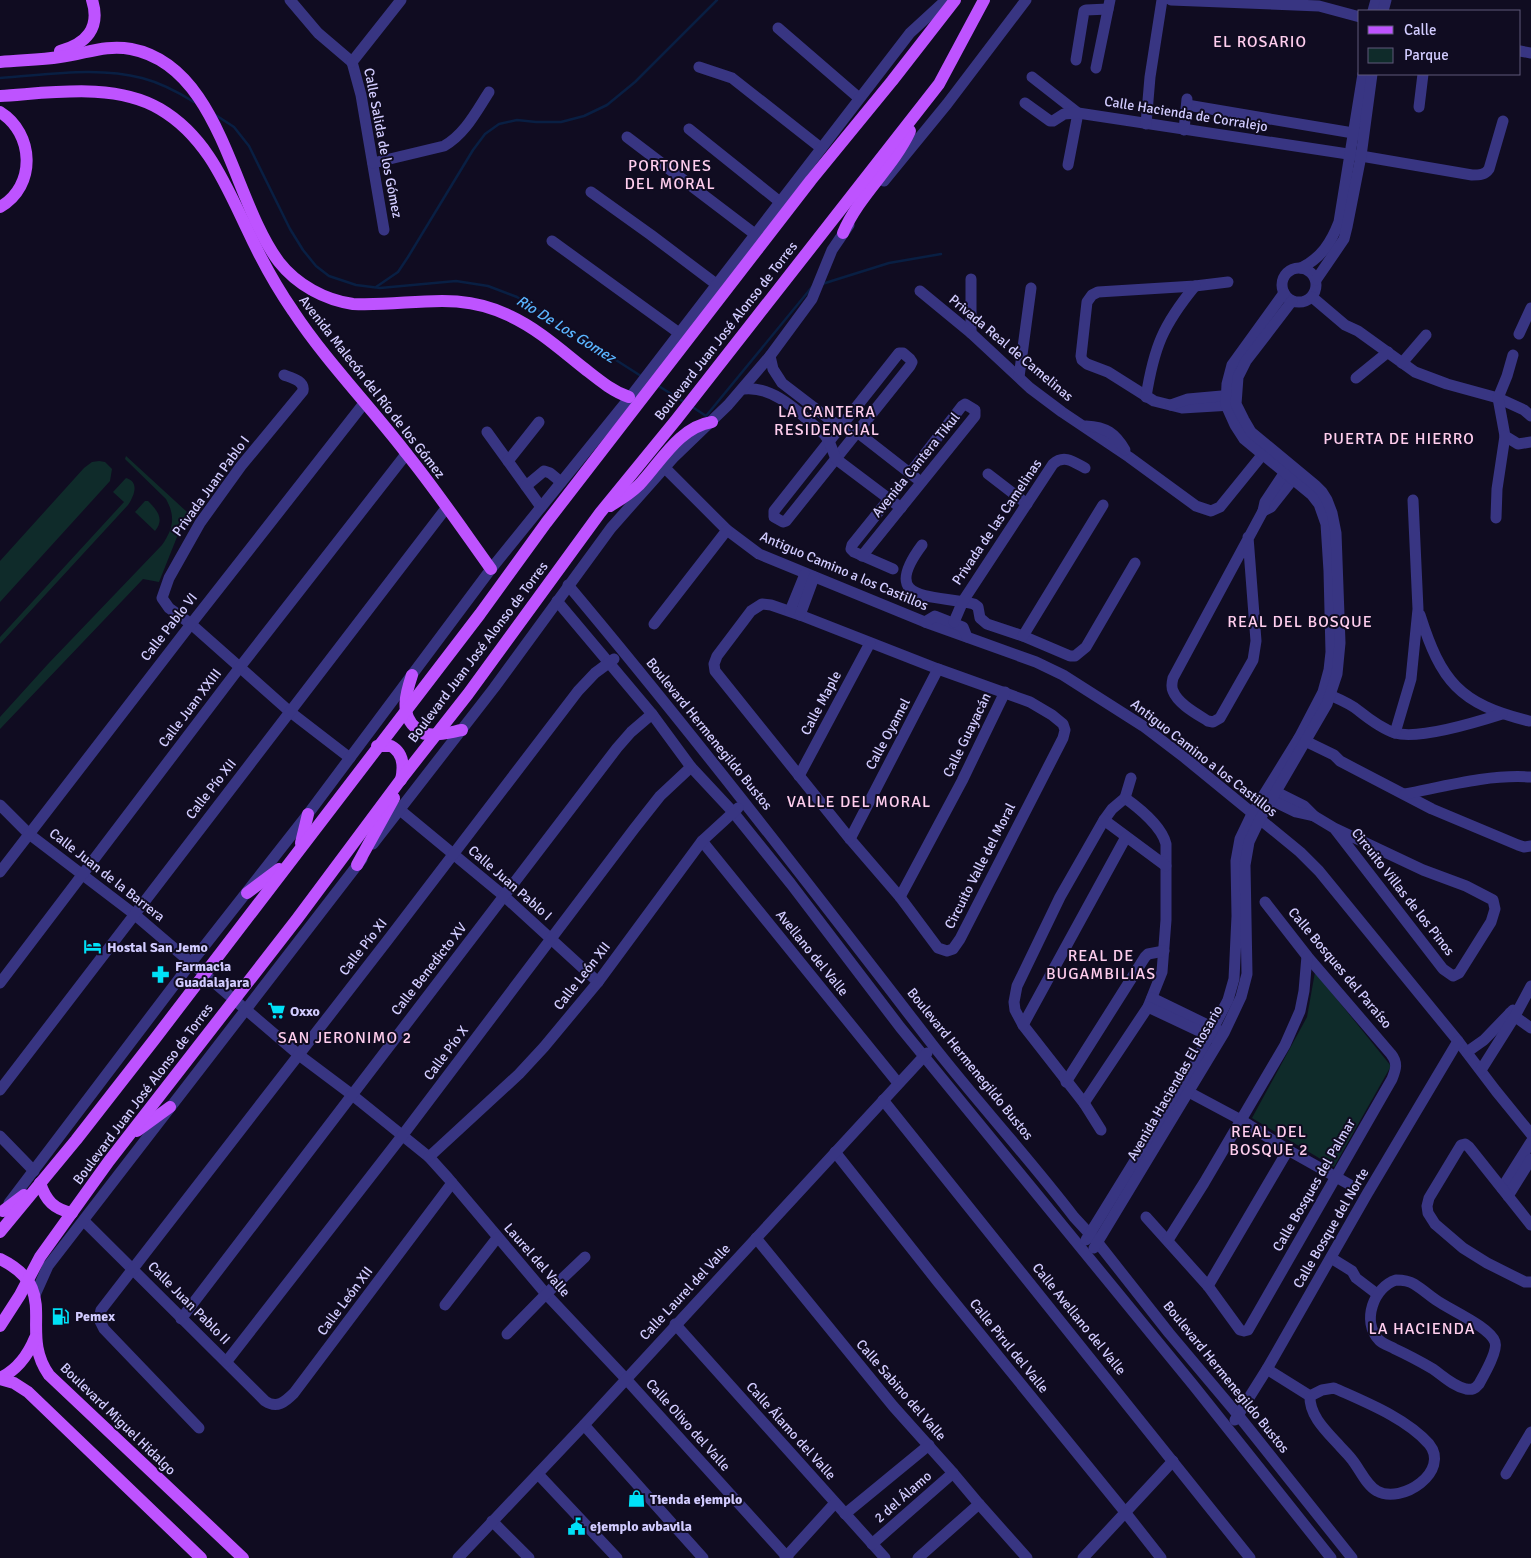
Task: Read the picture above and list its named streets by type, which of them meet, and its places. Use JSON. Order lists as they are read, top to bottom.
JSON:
{
  "streets": {
    "main road": ["Boulevard Juan José Alonso de Torres", "Avenida Malecón del Río de los Gómez", "Boulevard Miguel Hidalgo"],
    "street": [
      "Calle Hacienda de Corralejo",
      "Calle Salida de los Gómez",
      "Privada Real de Camelinas",
      "Avenida Cantera Tikul",
      "Privada Juan Pablo I",
      "Privada de las Camelinas",
      "Antiguo Camino a los Castillos",
      "Calle Pablo VI",
      "Calle Maple",
      "Calle Juan XXIII",
      "Boulevard Hermenegildo Bustos",
      "Calle Oyamel",
      "Calle Guayacán",
      "Calle Pío XII",
      "Circuito Valle del Moral",
      "Calle Juan de la Barrera",
      "Calle Juan Pablo I",
      "Circuito Villas de los Pinos",
      "Calle Pío XI",
      "Avellano del Valle",
      "Calle Bosques del Paraíso",
      "Calle Benedicto XV",
      "Calle León XII",
      "Calle Pío X",
      "Avenida Haciendas El Rosario",
      "Calle Bosques del Palmar",
      "Calle Bosque del Norte",
      "Laurel del Valle",
      "Calle Laurel del Valle",
      "Calle Juan Pablo II",
      "Calle Avellano del Valle",
      "Calle Pirul del Valle",
      "Calle Sabino del Valle",
      "Calle Olivo del Valle",
      "Calle Álamo del Valle",
      "2 del Álamo"
    ]
  },
  "crossings": [
    ["Boulevard Juan José Alonso de Torres", "Avenida Malecón del Río de los Gómez"],
    ["Boulevard Juan José Alonso de Torres", "Antiguo Camino a los Castillos"],
    ["Boulevard Juan José Alonso de Torres", "Boulevard Hermenegildo Bustos"],
    ["Boulevard Juan José Alonso de Torres", "Calle Juan de la Barrera"],
    ["Boulevard Juan José Alonso de Torres", "Calle Juan Pablo I"],
    ["Boulevard Juan José Alonso de Torres", "Calle Juan Pablo II"],
    ["Boulevard Juan José Alonso de Torres", "Boulevard Miguel Hidalgo"],
    ["Privada Real de Camelinas", "Avenida Haciendas El Rosario"],
    ["Avenida Malecón del Río de los Gómez", "Calle Pablo VI"],
    ["Avenida Malecón del Río de los Gómez", "Calle Juan XXIII"],
    ["Avenida Malecón del Río de los Gómez", "Calle Pío XII"],
    ["Privada Juan Pablo I", "Calle Pablo VI"],
    ["Antiguo Camino a los Castillos", "Avenida Haciendas El Rosario"],
    ["Antiguo Camino a los Castillos", "Calle Bosque del Norte"],
    ["Calle Pablo VI", "Calle Juan de la Barrera"],
    ["Calle Maple", "Circuito Valle del Moral"],
    ["Calle Juan XXIII", "Calle Juan de la Barrera"],
    ["Boulevard Hermenegildo Bustos", "Calle Pío XI"],
    ["Boulevard Hermenegildo Bustos", "Calle León XII"],
    ["Boulevard Hermenegildo Bustos", "Avenida Haciendas El Rosario"],
    ["Boulevard Hermenegildo Bustos", "Calle Bosque del Norte"],
    ["Boulevard Hermenegildo Bustos", "Calle Laurel del Valle"],
    ["Calle Oyamel", "Circuito Valle del Moral"],
    ["Calle Guayacán", "Circuito Valle del Moral"],
    ["Calle Pío XII", "Calle Juan de la Barrera"],
    ["Calle Juan de la Barrera", "Calle Pío XI"],
    ["Calle Juan de la Barrera", "Calle Benedicto XV"],
    ["Calle Juan de la Barrera", "Calle León XII"],
    ["Calle Juan de la Barrera", "Calle Pío X"],
    ["Calle Juan de la Barrera", "Laurel del Valle"],
    ["Calle Juan Pablo I", "Calle Pío XI"],
    ["Calle Juan Pablo I", "Calle Benedicto XV"],
    ["Calle Juan Pablo I", "Calle León XII"],
    ["Calle Juan Pablo I", "Calle Pío X"],
    ["Circuito Villas de los Pinos", "Avenida Haciendas El Rosario"],
    ["Calle Pío XI", "Calle Juan Pablo II"],
    ["Avellano del Valle", "Calle León XII"],
    ["Avellano del Valle", "Calle Laurel del Valle"],
    ["Calle Bosques del Paraíso", "Calle Bosques del Palmar"],
    ["Calle Benedicto XV", "Calle Juan Pablo II"],
    ["Calle León XII", "Laurel del Valle"],
    ["Calle León XII", "Calle Juan Pablo II"],
    ["Calle Pío X", "Calle Juan Pablo II"],
    ["Laurel del Valle", "Calle Laurel del Valle"],
    ["Laurel del Valle", "Calle Olivo del Valle"],
    ["Calle Laurel del Valle", "Calle Avellano del Valle"],
    ["Calle Laurel del Valle", "Calle Pirul del Valle"],
    ["Calle Laurel del Valle", "Calle Sabino del Valle"],
    ["Calle Laurel del Valle", "Calle Olivo del Valle"],
    ["Calle Laurel del Valle", "Calle Álamo del Valle"],
    ["Calle Sabino del Valle", "2 del Álamo"],
    ["Calle Álamo del Valle", "2 del Álamo"]
  ],
  "districts": [
    "EL ROSARIO",
    "PORTONES DEL MORAL",
    "LA CANTERA RESIDENCIAL",
    "PUERTA DE HIERRO",
    "REAL DEL BOSQUE",
    "VALLE DEL MORAL",
    "REAL DE BUGAMBILIAS",
    "SAN JERONIMO 2",
    "REAL DEL BOSQUE 2",
    "LA HACIENDA"
  ],
  "water": ["Rio De Los Gomez"],
  "places": {
    "hotel": ["Hostal San Jemo"],
    "pharmacy": ["Farmacia Guadalajara"],
    "supermarket": ["Oxxo"],
    "fuel station": ["Pemex"],
    "shop": ["Tienda ejemplo"],
    "public building": ["ejemplo avbavila"]
  },
  "legend": ["Calle", "Parque"]
}
